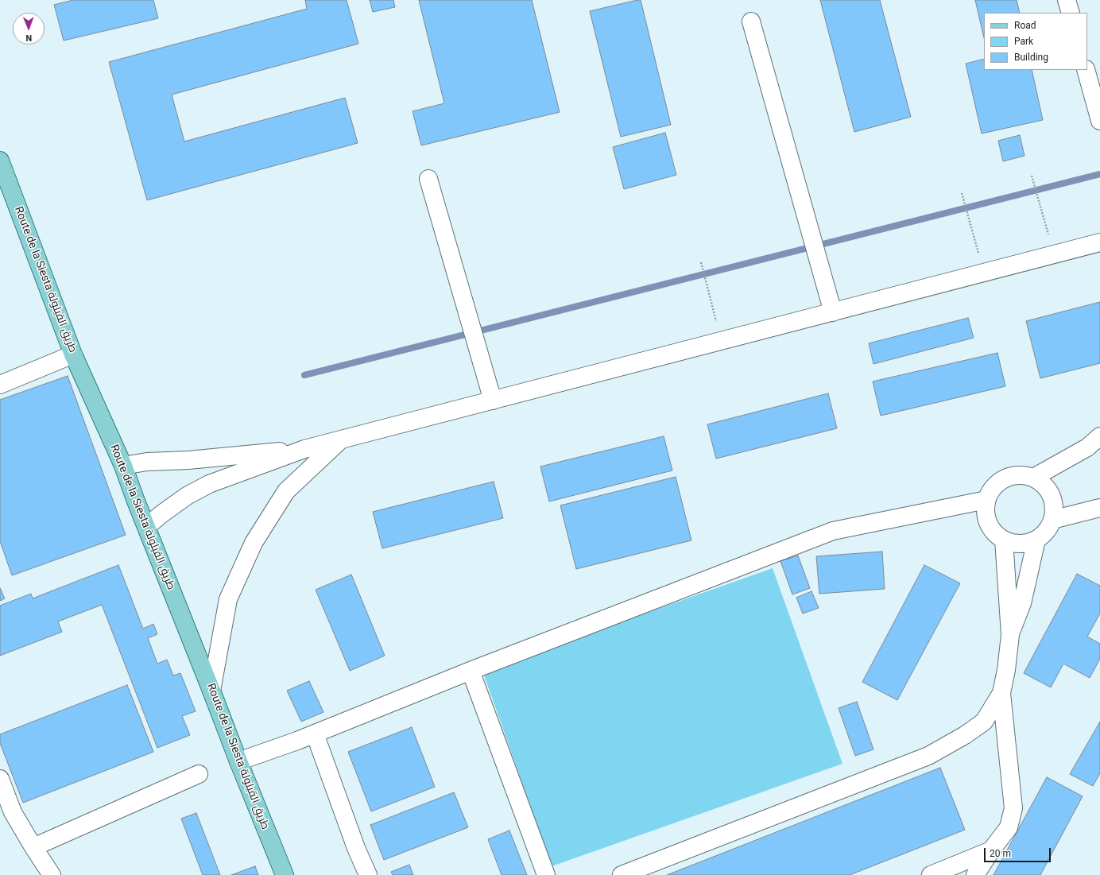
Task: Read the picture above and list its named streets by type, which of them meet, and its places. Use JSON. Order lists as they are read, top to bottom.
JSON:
{
  "streets": {
    "main road": ["Route de la Siesta طريق القيلولة"]
  },
  "legend": ["Road", "Park", "Building"],
  "scale_bar": "20 m",
  "north": "bottom"
}
